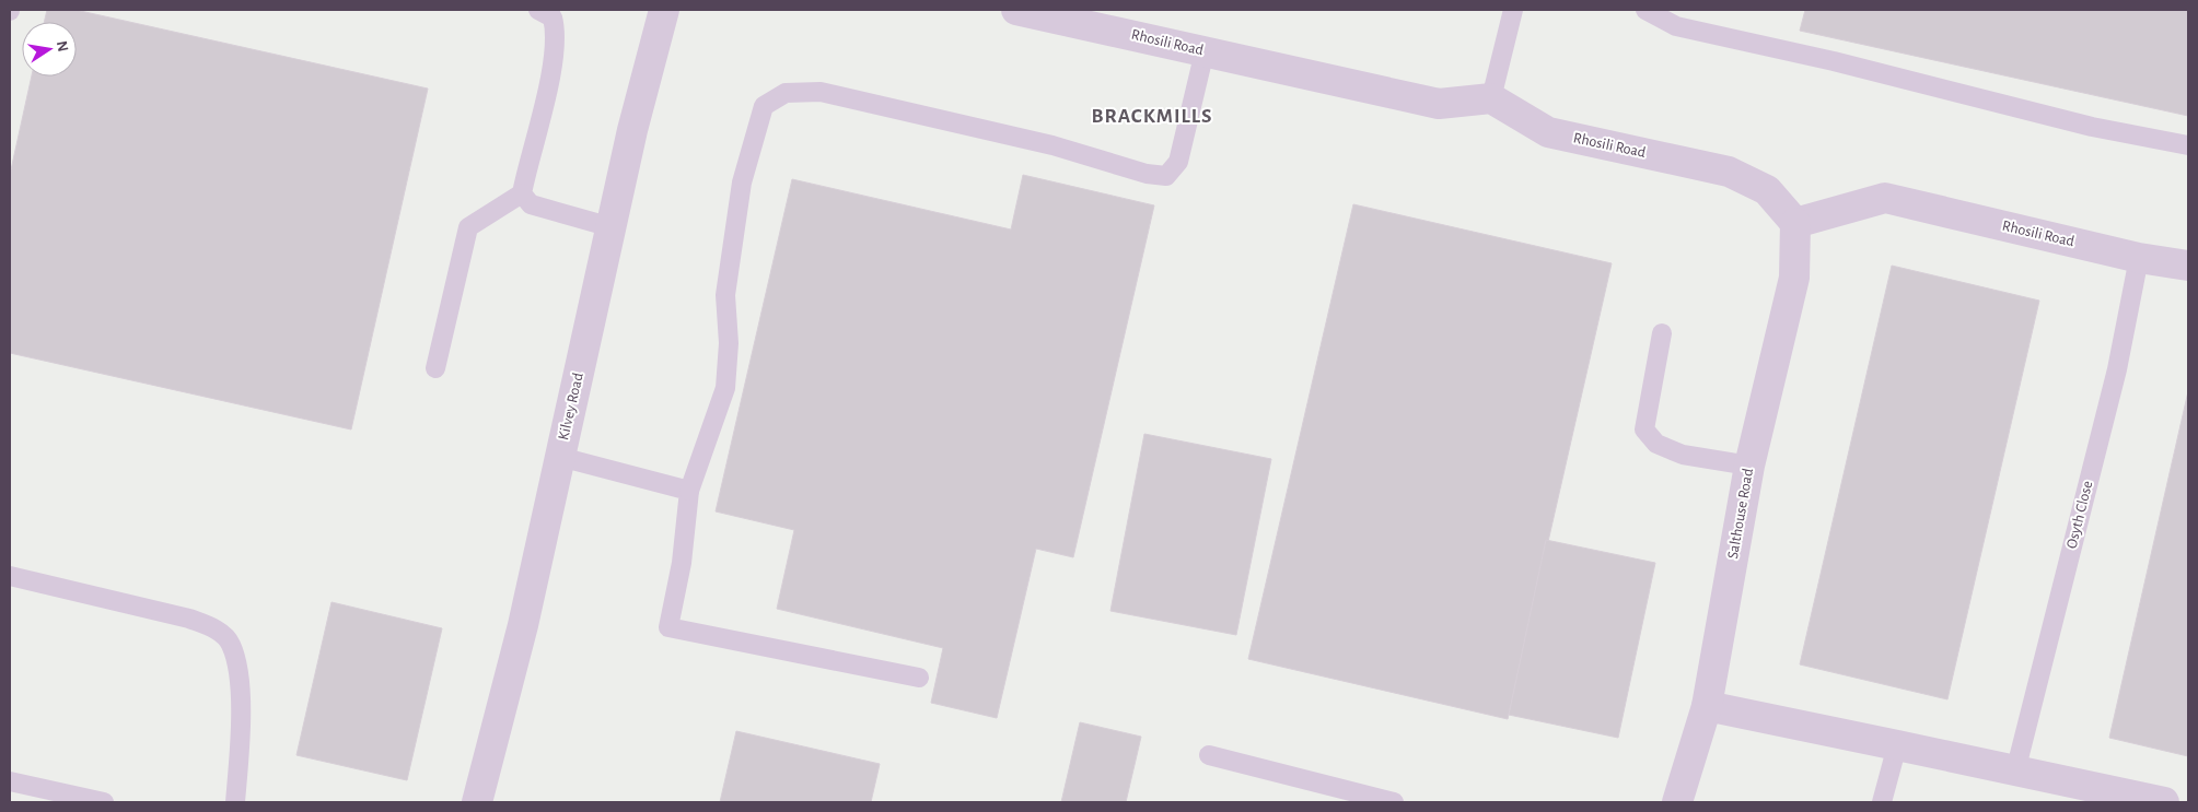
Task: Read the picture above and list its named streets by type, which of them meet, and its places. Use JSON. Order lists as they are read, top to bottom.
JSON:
{
  "streets": {
    "street": ["Rhosili Road", "Kilvey Road", "Salthouse Road"],
    "lane": ["Osyth Close"]
  },
  "crossings": [
    ["Rhosili Road", "Salthouse Road"],
    ["Rhosili Road", "Osyth Close"]
  ],
  "districts": ["BRACKMILLS"],
  "north": "right"
}
